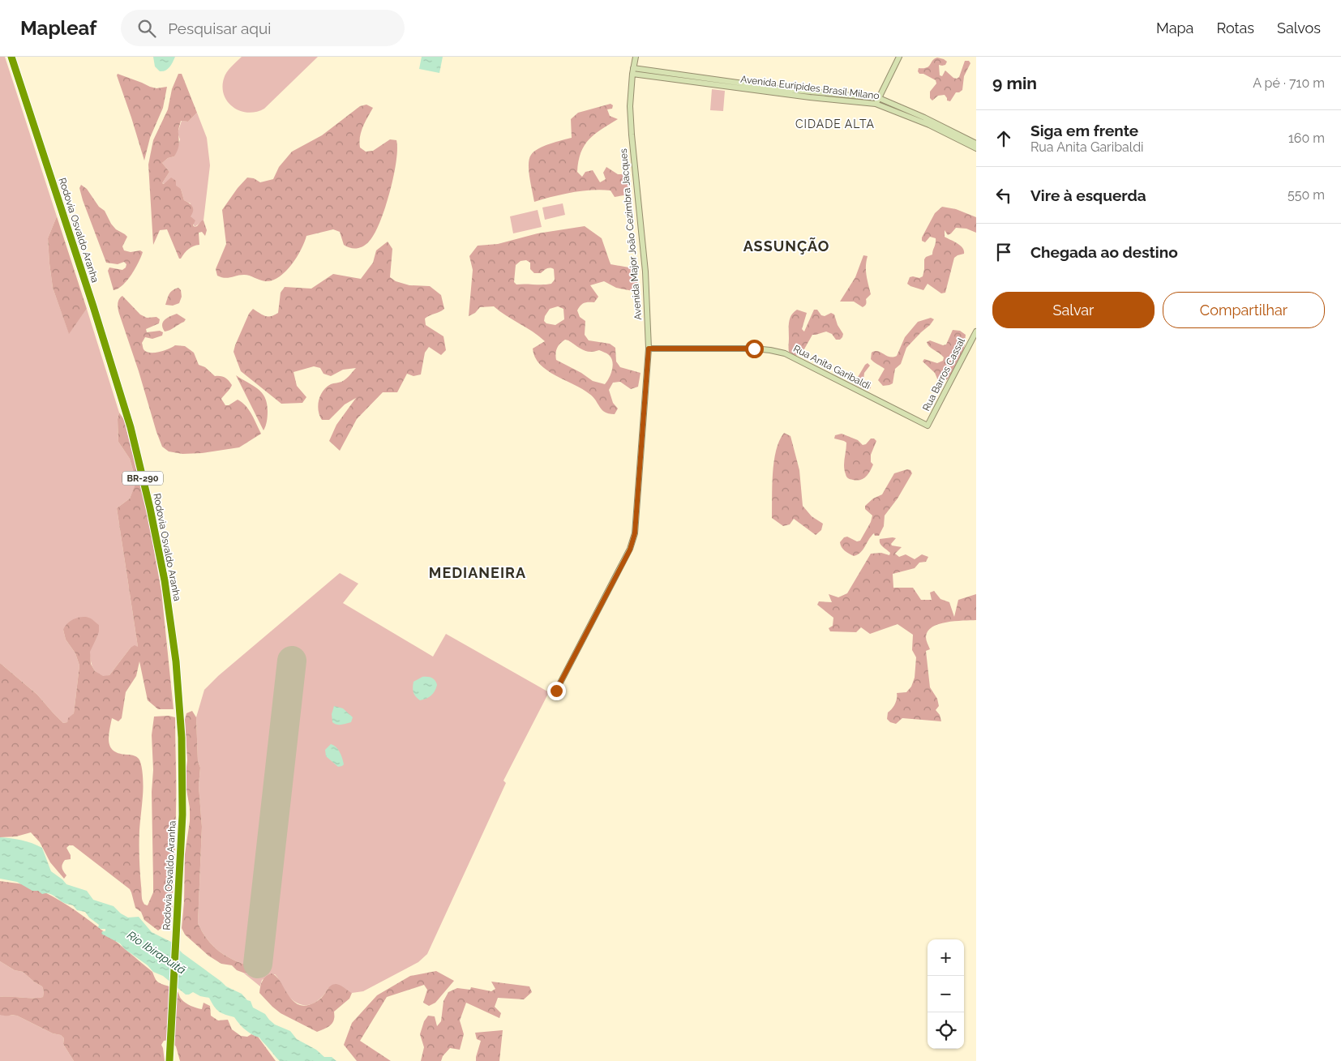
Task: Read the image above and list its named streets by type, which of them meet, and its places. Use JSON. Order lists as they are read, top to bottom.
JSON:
{
  "streets": {
    "highway": ["Rodovia Osvaldo Aranha", "BR-290"],
    "street": [
      "Avenida Euripides Brasil Milano",
      "Avenida Major João Cezimbra Jacques",
      "Rua Anita Garibaldi",
      "Rua Barros Cassal"
    ]
  },
  "crossings": [
    ["Avenida Euripides Brasil Milano", "Avenida Major João Cezimbra Jacques"],
    ["Avenida Major João Cezimbra Jacques", "Rua Anita Garibaldi"],
    ["Rua Anita Garibaldi", "Rua Barros Cassal"]
  ],
  "districts": ["CIDADE ALTA", "ASSUNÇÃO", "MEDIANEIRA"],
  "water": ["Rio Ibirapuitã"],
  "page": {
    "header": "Mapleaf",
    "search": "Pesquisar aqui",
    "nav": ["Mapa", "Rotas", "Salvos"],
    "heading": ["9 min", "A pé · 710 m"],
    "list": [
      ["Siga em frente", "Rua Anita Garibaldi", "160 m"],
      ["Vire à esquerda", "550 m"],
      "Chegada ao destino"
    ],
    "buttons": ["Salvar", "Compartilhar"],
    "map_buttons": ["+", "−"]
  }
}
